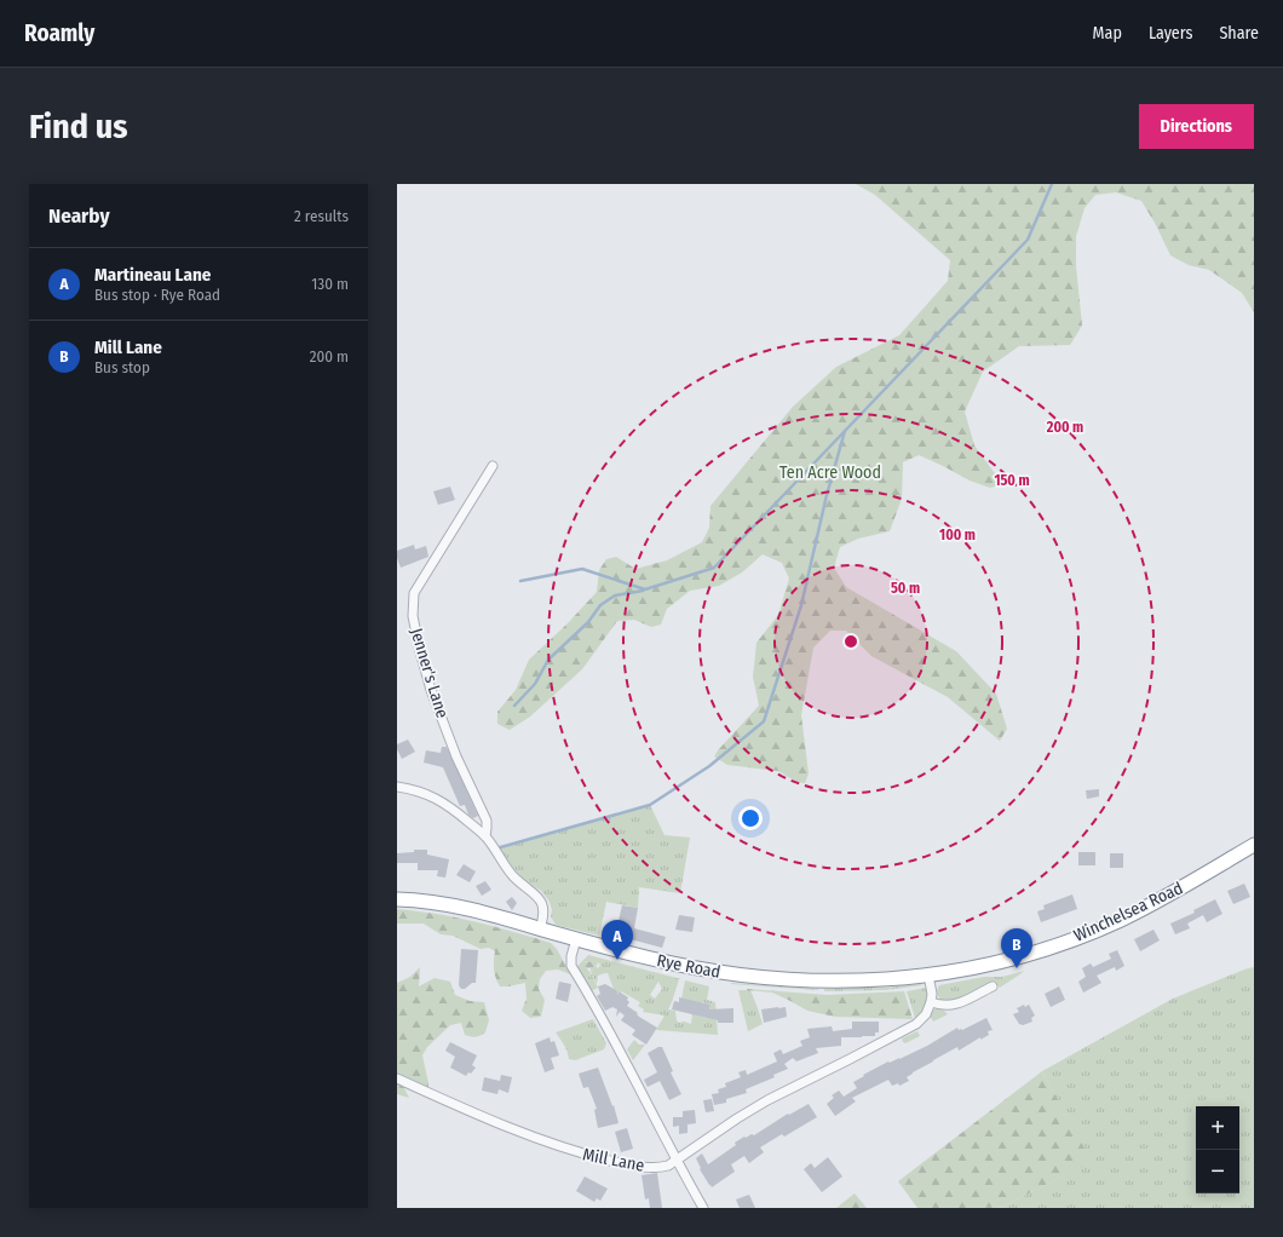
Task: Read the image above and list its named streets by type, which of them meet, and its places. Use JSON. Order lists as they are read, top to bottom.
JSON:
{
  "streets": {
    "highway": ["Winchelsea Road", "Rye Road"],
    "street": ["Jenner's Lane", "Mill Lane"]
  },
  "crossings": [
    ["Winchelsea Road", "Rye Road"]
  ],
  "parks": ["Ten Acre Wood"],
  "page": {
    "header": "Roamly",
    "nav": ["Map", "Layers", "Share"],
    "buttons": "Directions",
    "title": "Find us",
    "heading": ["Nearby", "2 results"],
    "list": [
      {
        "mark": "A",
        "name": "Martineau Lane",
        "note": "Bus stop · Rye Road",
        "value": "130 m"
      },
      {
        "mark": "B",
        "name": "Mill Lane",
        "note": "Bus stop",
        "value": "200 m"
      }
    ],
    "pins": ["A", "B"],
    "map_buttons": ["+", "−"]
  },
  "rings": [
    "200 m",
    "150 m",
    "100 m",
    "50 m"
  ]
}
